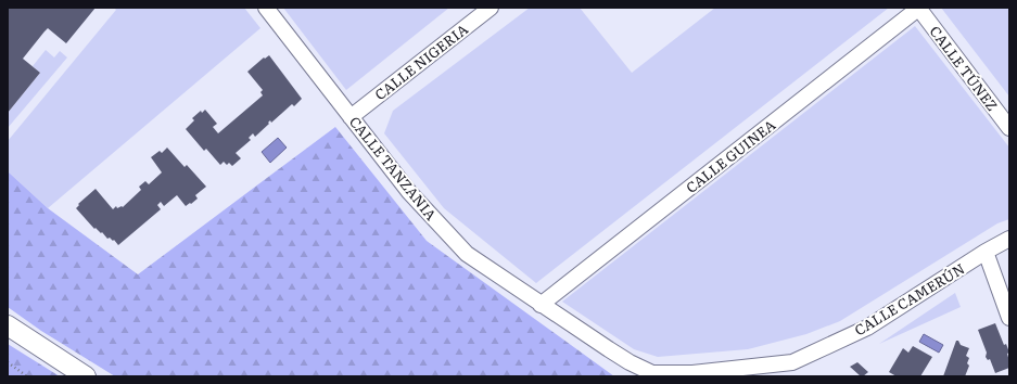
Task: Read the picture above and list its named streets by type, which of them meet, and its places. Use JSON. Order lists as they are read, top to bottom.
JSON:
{
  "streets": {
    "street": [
      "CALLE NIGERIA",
      "CALLE TÚNEZ",
      "CALLE GUINEA",
      "CALLE TANZANIA",
      "CALLE CAMERÚN"
    ]
  },
  "crossings": [
    ["CALLE NIGERIA", "CALLE TANZANIA"],
    ["CALLE TÚNEZ", "CALLE GUINEA"],
    ["CALLE GUINEA", "CALLE TANZANIA"],
    ["CALLE TANZANIA", "CALLE CAMERÚN"]
  ]
}
